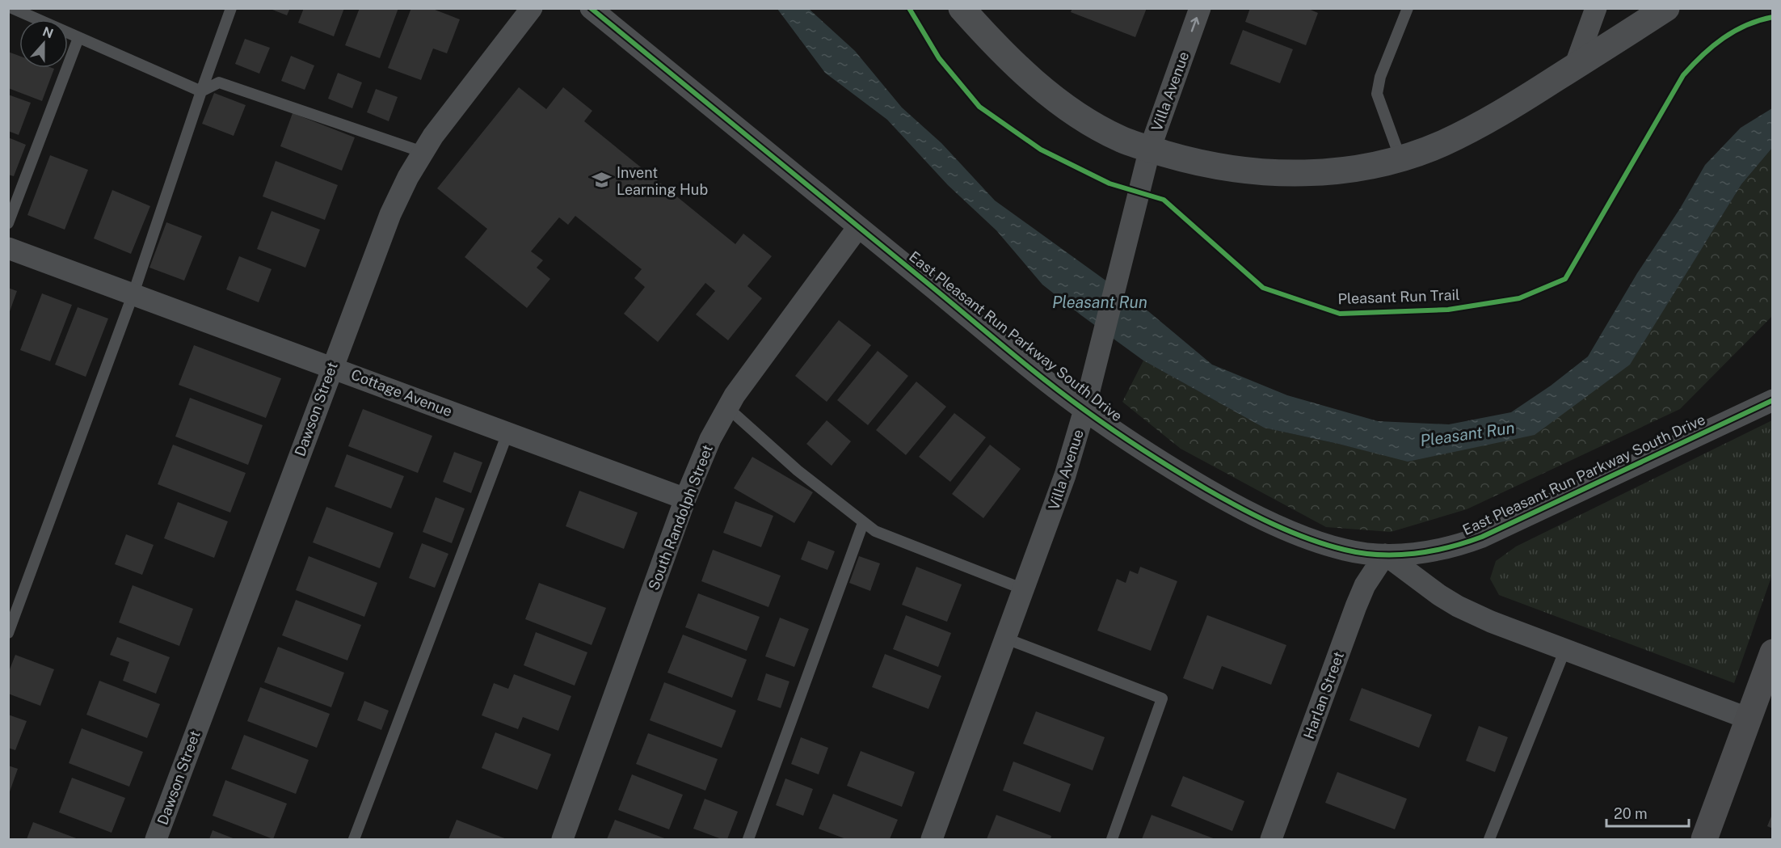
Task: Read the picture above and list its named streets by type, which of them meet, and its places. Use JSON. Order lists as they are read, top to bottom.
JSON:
{
  "streets": {
    "street": [
      "Villa Avenue",
      "East Pleasant Run Parkway South Drive",
      "Cottage Avenue",
      "Dawson Street",
      "South Randolph Street",
      "Harlan Street"
    ],
    "cycle path": ["Pleasant Run Trail"]
  },
  "crossings": [
    ["Villa Avenue", "East Pleasant Run Parkway South Drive"],
    ["East Pleasant Run Parkway South Drive", "South Randolph Street"],
    ["East Pleasant Run Parkway South Drive", "Harlan Street"],
    ["Cottage Avenue", "Dawson Street"],
    ["Cottage Avenue", "South Randolph Street"]
  ],
  "water": ["Pleasant Run"],
  "places": {
    "school or university": ["Invent Learning Hub"]
  },
  "scale_bar": "20 m",
  "north": "top"
}
